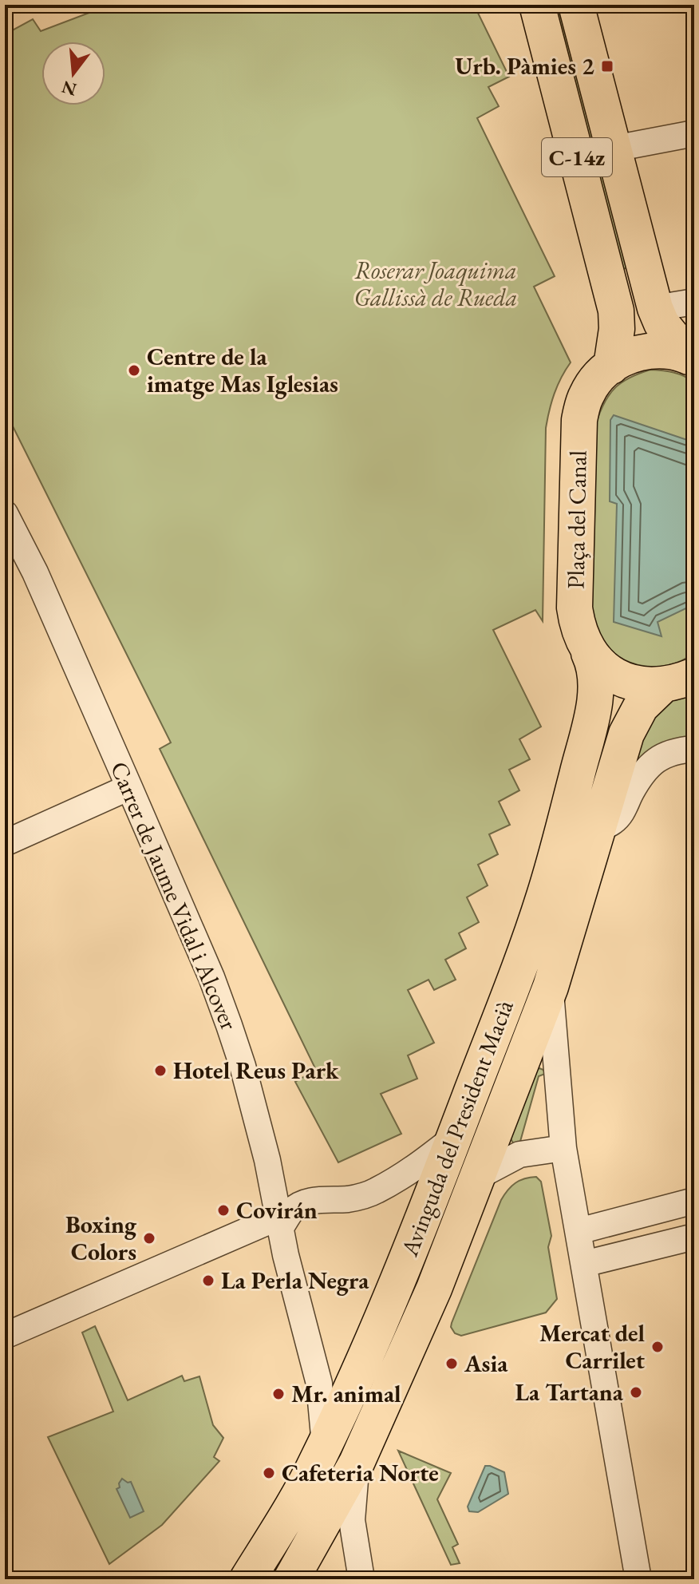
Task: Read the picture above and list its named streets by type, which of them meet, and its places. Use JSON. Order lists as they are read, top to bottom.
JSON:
{
  "streets": {
    "main road": ["C-14z", "Plaça del Canal", "Avinguda del President Macià"],
    "street": ["Carrer de Jaume Vidal i Alcover"]
  },
  "crossings": [
    ["C-14z", "Plaça del Canal"],
    ["Plaça del Canal", "Avinguda del President Macià"],
    ["Carrer de Jaume Vidal i Alcover", "Avinguda del President Macià"]
  ],
  "parks": ["Roserar Joaquima Gallissà de Rueda"],
  "places": {
    "transit": ["Urb. Pàmies 2"],
    "other": [
      "Centre de la imatge Mas Iglesias",
      "Hotel Reus Park",
      "Covirán",
      "Boxing Colors",
      "La Perla Negra",
      "Mercat del Carrilet",
      "Asia",
      "La Tartana",
      "Mr. animal",
      "Cafeteria Norte"
    ]
  },
  "north": "bottom"
}
